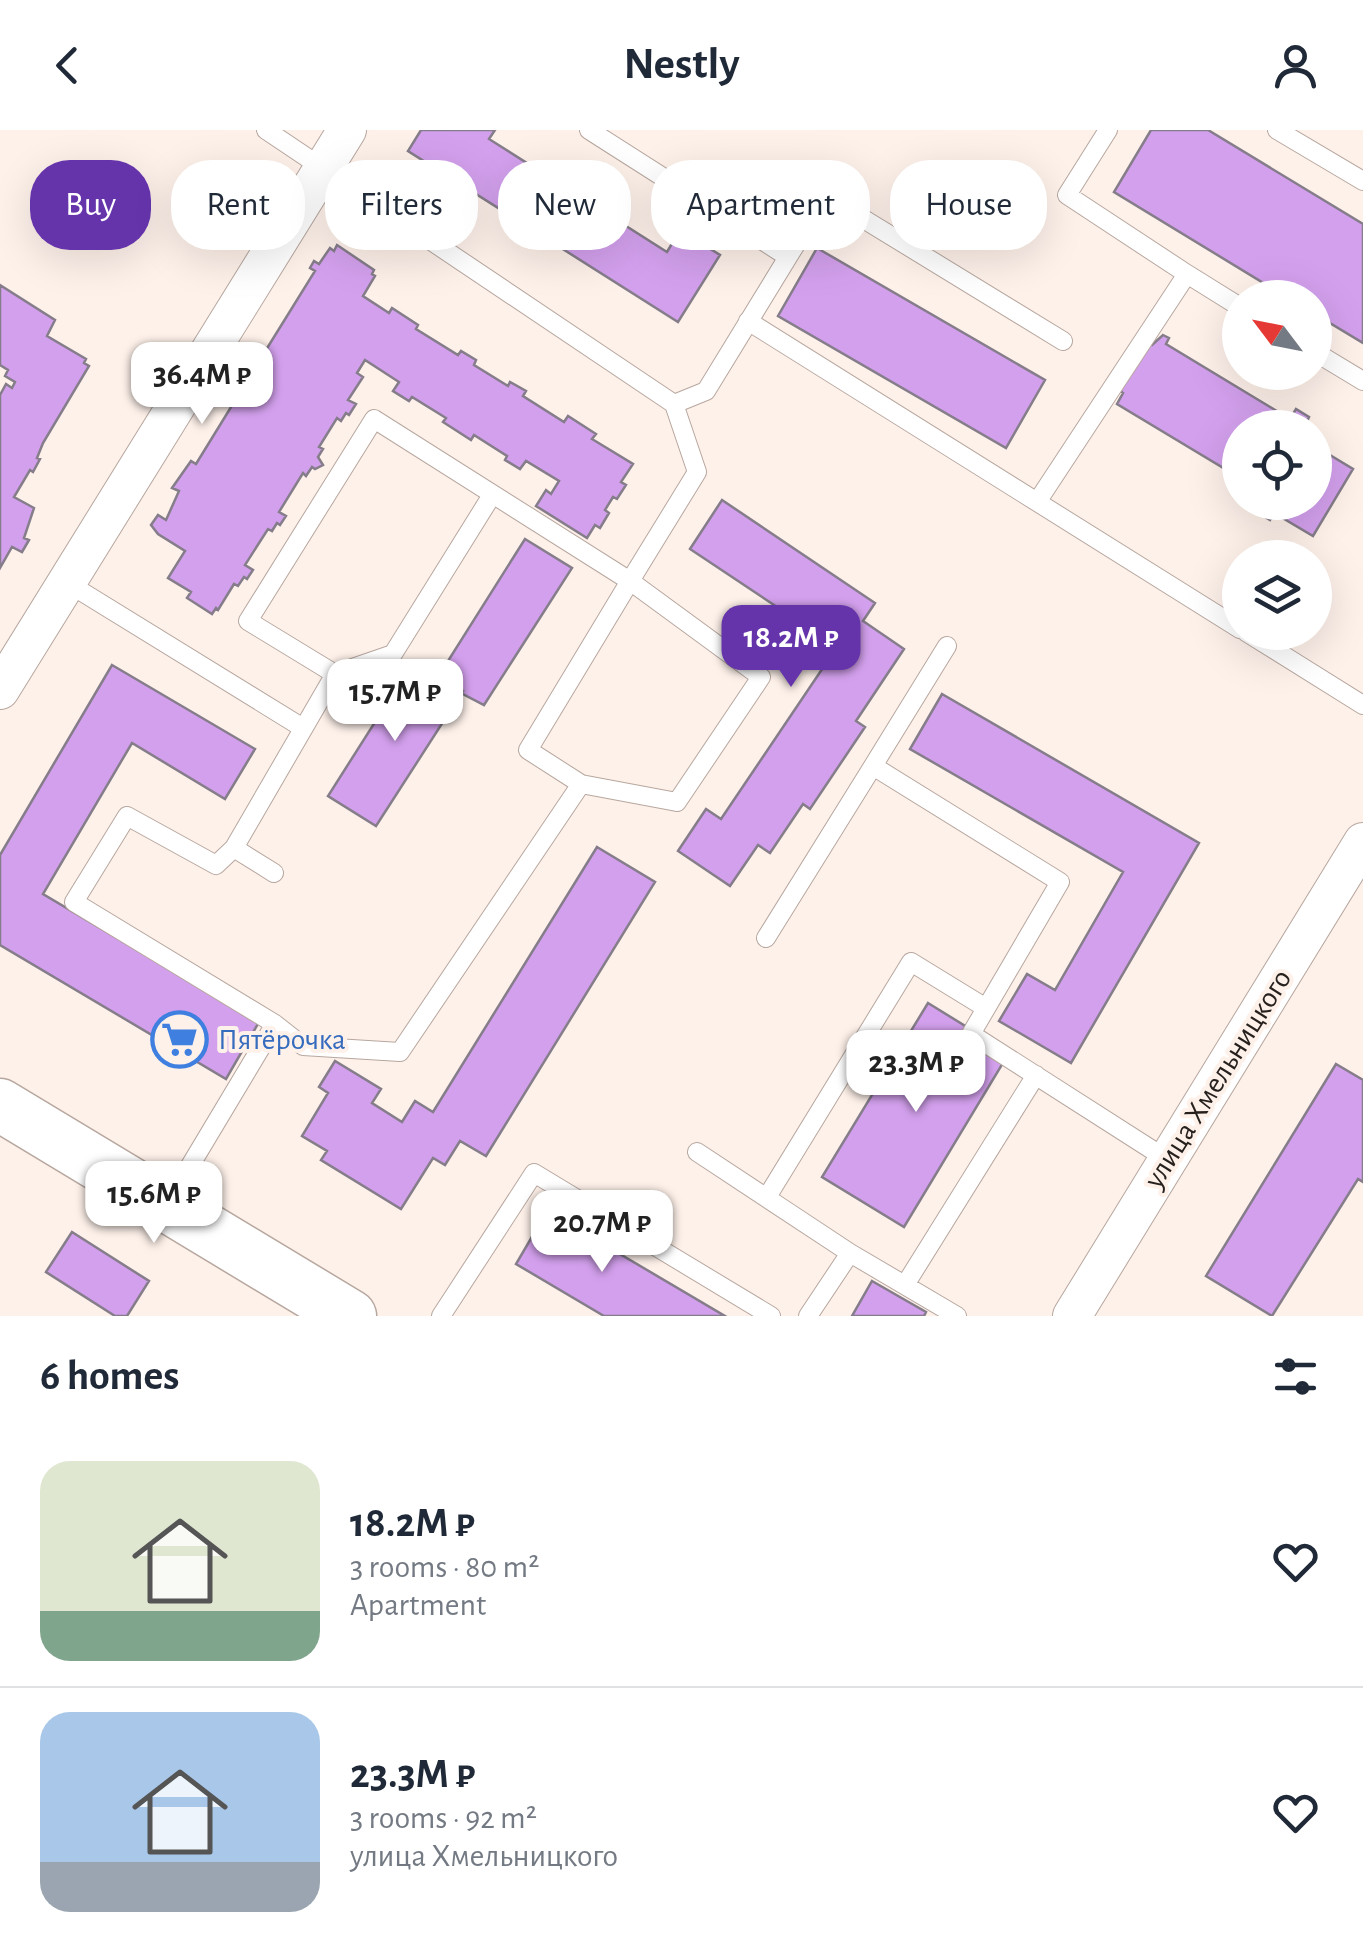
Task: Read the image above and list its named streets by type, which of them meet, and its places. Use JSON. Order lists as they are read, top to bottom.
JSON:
{
  "streets": {
    "street": ["улица Хмельницкого"]
  },
  "places": {
    "supermarket": ["Пятёрочка"]
  },
  "north": "top left",
  "page": {
    "header": "Nestly",
    "chip": [
      "Buy",
      "Rent",
      "Filters",
      "New",
      "Apartment",
      "House"
    ],
    "price": [
      "36.4M ₽",
      "18.2M ₽",
      "15.7M ₽",
      "23.3M ₽",
      "15.6M ₽",
      "20.7M ₽"
    ],
    "heading": "6 homes",
    "list": [
      {
        "name": "18.2M ₽",
        "note": "3 rooms · 80 m² · Apartment"
      },
      {
        "name": "23.3M ₽",
        "note": "3 rooms · 92 m² · улица Хмельницкого"
      }
    ]
  }
}
